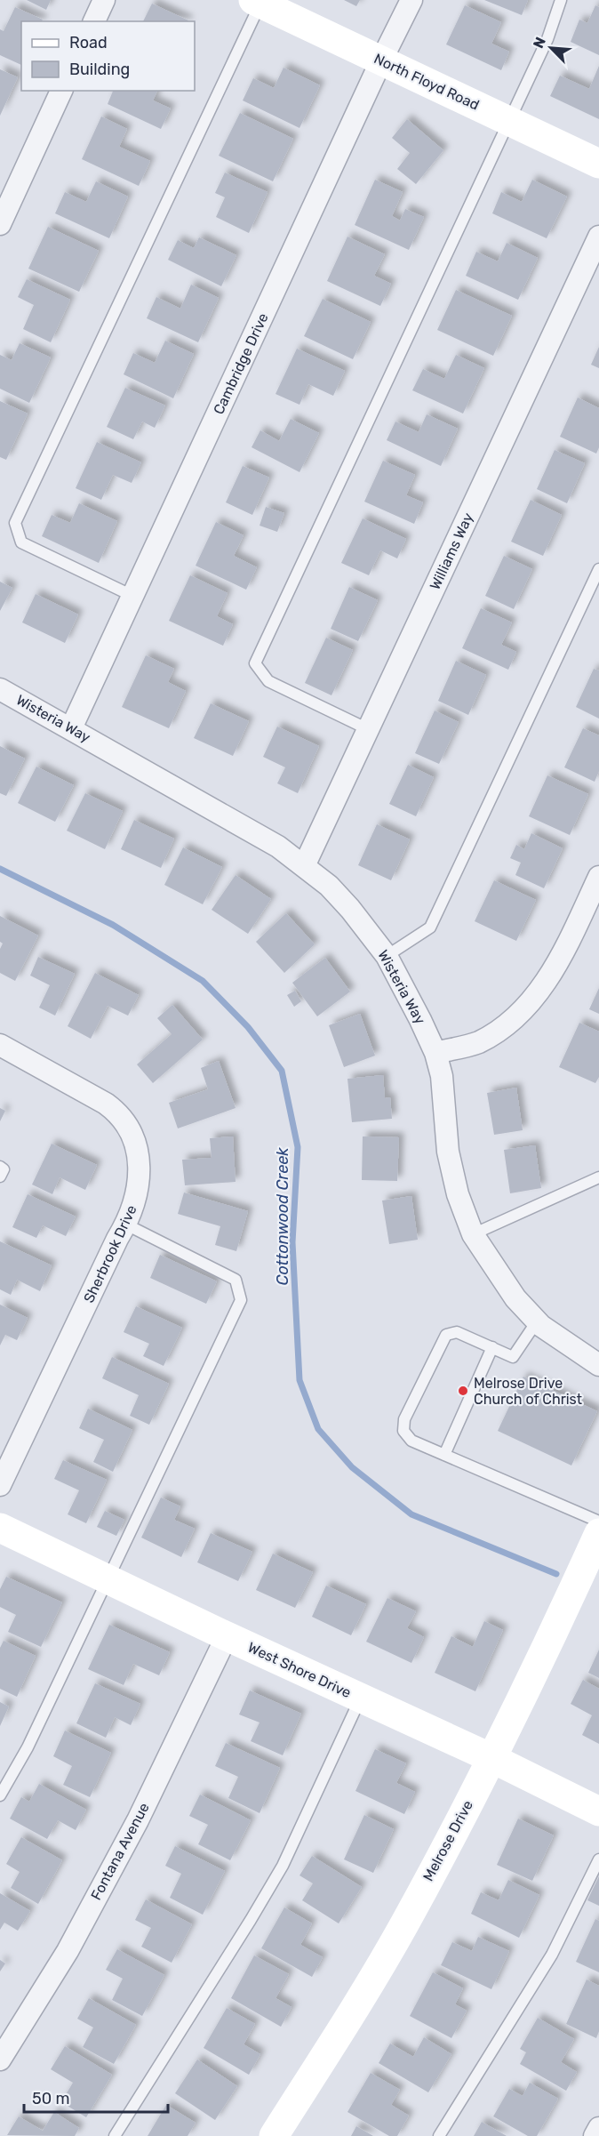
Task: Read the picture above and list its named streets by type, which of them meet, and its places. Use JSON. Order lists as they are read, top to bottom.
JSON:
{
  "streets": {
    "street": [
      "North Floyd Road",
      "Cambridge Drive",
      "Williams Way",
      "Wisteria Way",
      "Sherbrook Drive",
      "West Shore Drive",
      "Melrose Drive",
      "Fontana Avenue"
    ]
  },
  "crossings": [
    ["North Floyd Road", "Cambridge Drive"],
    ["Cambridge Drive", "Wisteria Way"],
    ["Williams Way", "Wisteria Way"],
    ["West Shore Drive", "Melrose Drive"],
    ["West Shore Drive", "Fontana Avenue"]
  ],
  "water": ["Cottonwood Creek"],
  "places": ["Melrose Drive Church of Christ"],
  "legend": ["Road", "Building"],
  "scale_bar": "50 m",
  "north": "top left"
}
